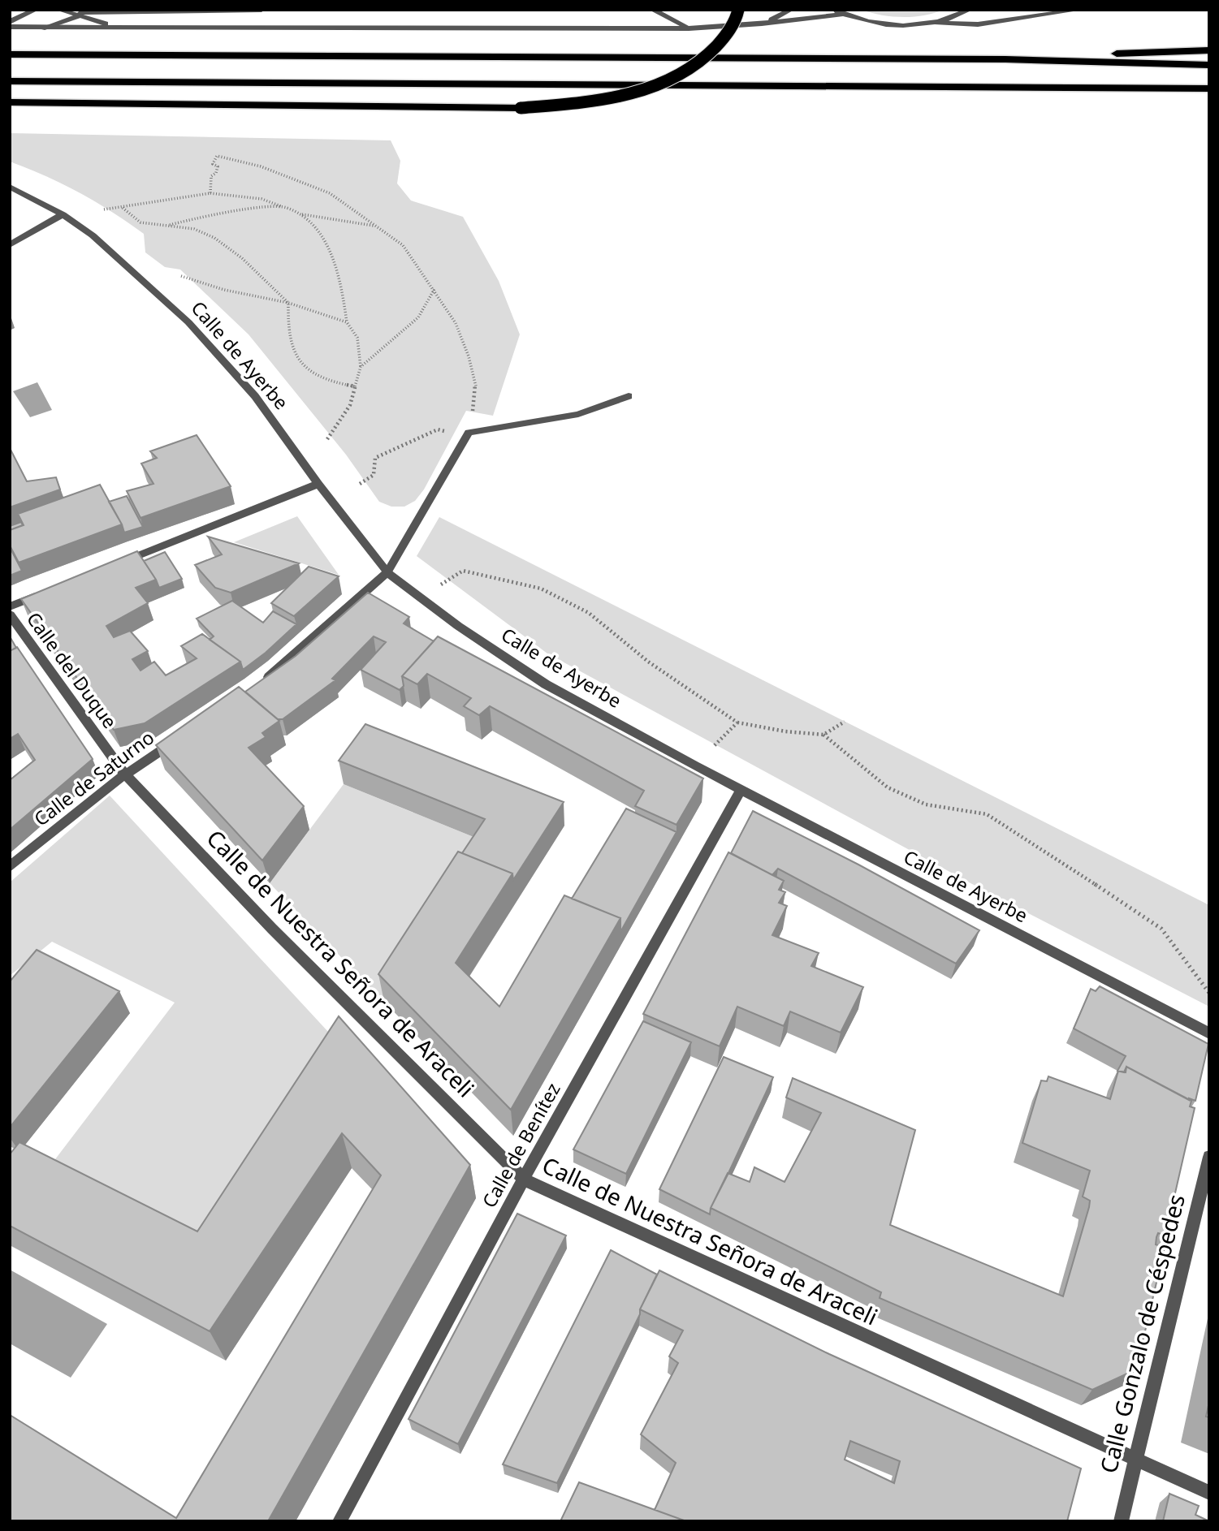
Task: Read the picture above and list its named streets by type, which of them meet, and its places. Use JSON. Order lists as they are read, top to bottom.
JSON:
{
  "streets": {
    "street": [
      "Calle de Ayerbe",
      "Calle del Duque",
      "Calle de Saturno",
      "Calle de Nuestra Señora de Araceli",
      "Calle de Benítez",
      "Calle Gonzalo de Céspedes"
    ]
  },
  "crossings": [
    ["Calle de Ayerbe", "Calle de Benítez"],
    ["Calle del Duque", "Calle de Saturno"],
    ["Calle del Duque", "Calle de Nuestra Señora de Araceli"],
    ["Calle de Saturno", "Calle de Nuestra Señora de Araceli"],
    ["Calle de Nuestra Señora de Araceli", "Calle de Benítez"],
    ["Calle de Nuestra Señora de Araceli", "Calle Gonzalo de Céspedes"]
  ]
}
